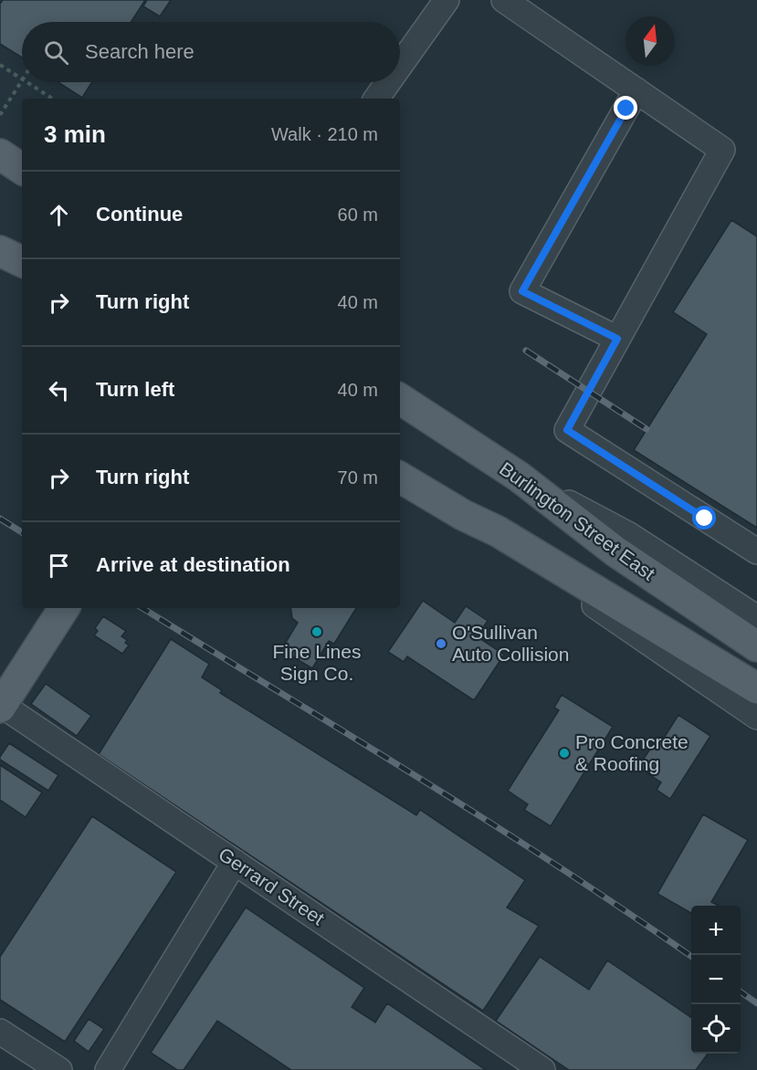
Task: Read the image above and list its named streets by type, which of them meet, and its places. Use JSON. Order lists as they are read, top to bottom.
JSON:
{
  "streets": {
    "main road": ["Burlington Street East"],
    "street": ["Gerrard Street"]
  },
  "places": ["Fine Lines Sign Co.", "O'Sullivan Auto Collision", "Pro Concrete & Roofing"],
  "north": "top",
  "page": {
    "search": "Search here",
    "heading": ["3 min", "Walk · 210 m"],
    "list": [
      ["Continue", "60 m"],
      ["Turn right", "40 m"],
      ["Turn left", "40 m"],
      ["Turn right", "70 m"],
      "Arrive at destination"
    ],
    "map_buttons": ["+", "−"]
  }
}
